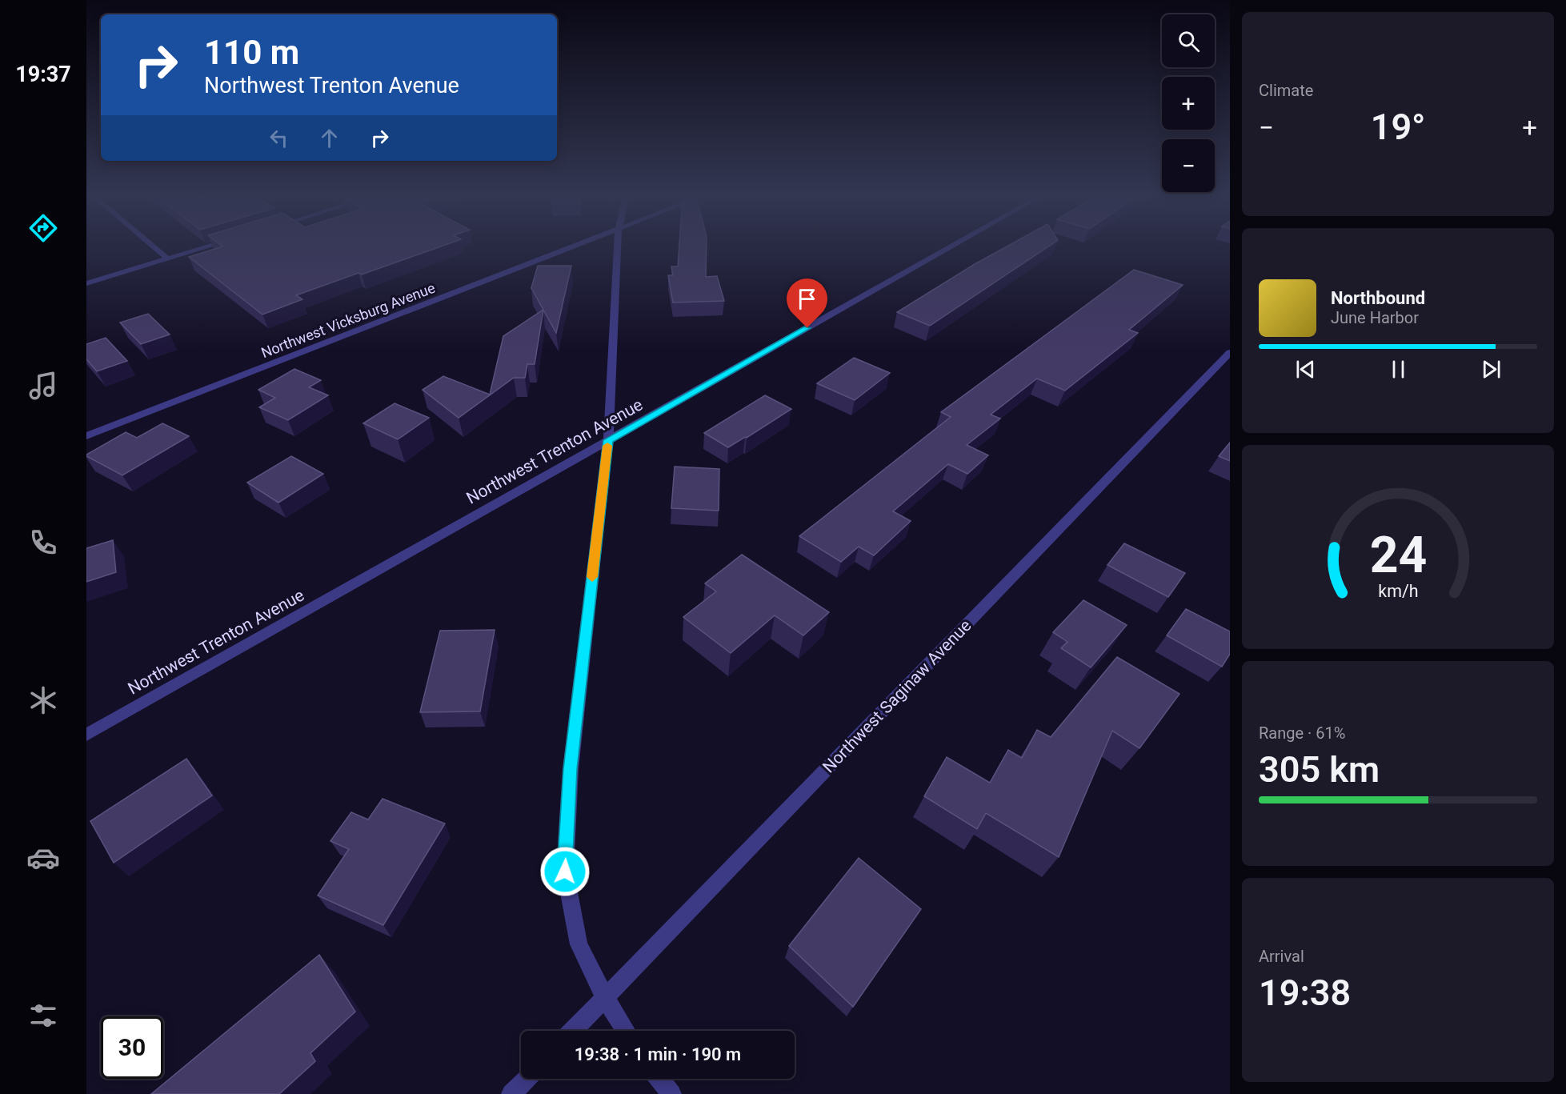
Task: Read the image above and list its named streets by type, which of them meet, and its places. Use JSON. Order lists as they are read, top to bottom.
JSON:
{
  "streets": {
    "street": ["Northwest Vicksburg Avenue", "Northwest Trenton Avenue", "Northwest Saginaw Avenue"]
  },
  "page": {
    "tabs": "19:37",
    "tile": [
      "Climate",
      ["Range · 61%", "305 km"],
      ["Arrival", "19:38"]
    ],
    "map_buttons": ["+", "−"],
    "turn": ["110 m", "Northwest Trenton Avenue"],
    "heat": ["−", "19°", "+"],
    "song": ["Northbound", "June Harbor"],
    "limit": "30",
    "trip": "19:38 · 1 min · 190 m",
    "gauge": ["24", "km/h"]
  }
}
